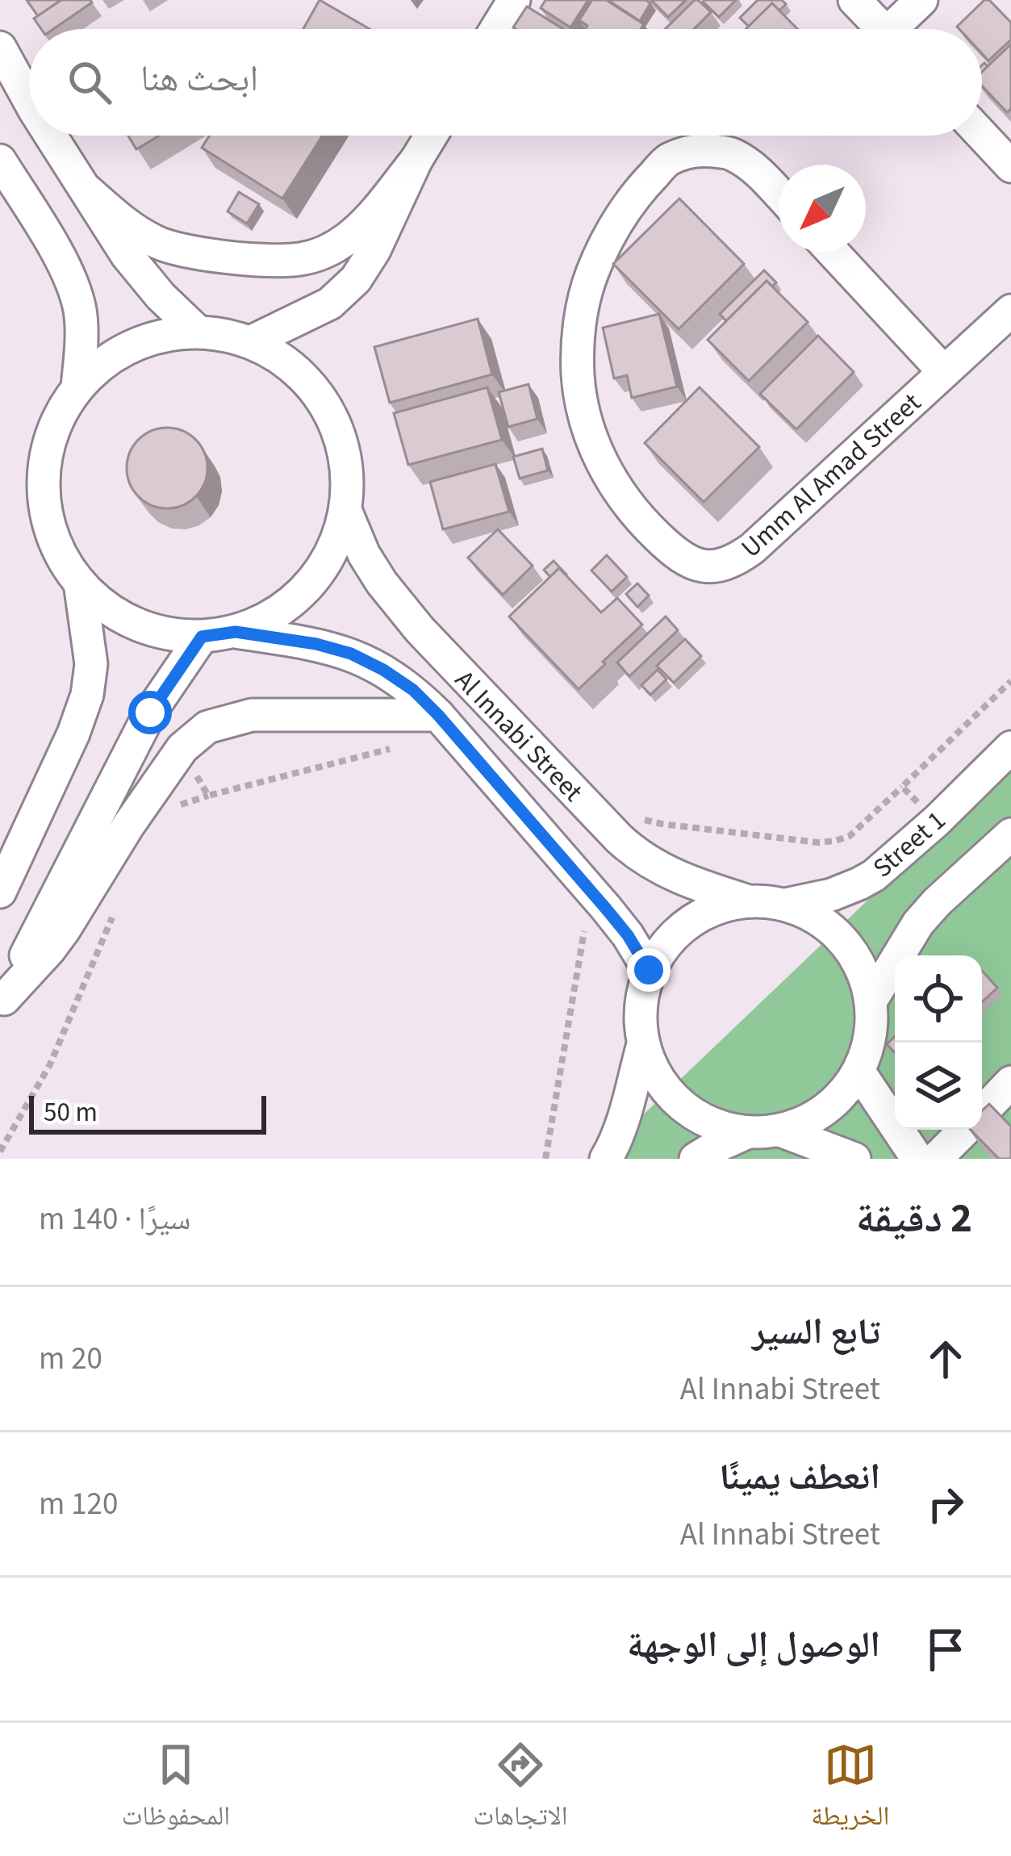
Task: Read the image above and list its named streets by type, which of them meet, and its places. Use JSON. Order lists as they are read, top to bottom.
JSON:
{
  "streets": {
    "street": ["Umm Al Amad Street", "Al Innabi Street", "Street 1"]
  },
  "crossings": [
    ["Al Innabi Street", "Street 1"]
  ],
  "scale_bar": "50 m",
  "north": "bottom left",
  "page": {
    "search": "ابحث هنا",
    "scale": "50 m",
    "heading": ["2 دقيقة", "سيرًا · 140 m"],
    "list": [
      ["تابع السير", "Al Innabi Street", "20 m"],
      ["انعطف يمينًا", "Al Innabi Street", "120 m"],
      "الوصول إلى الوجهة"
    ],
    "nav": ["الخريطة", "الاتجاهات", "المحفوظات"]
  }
}
